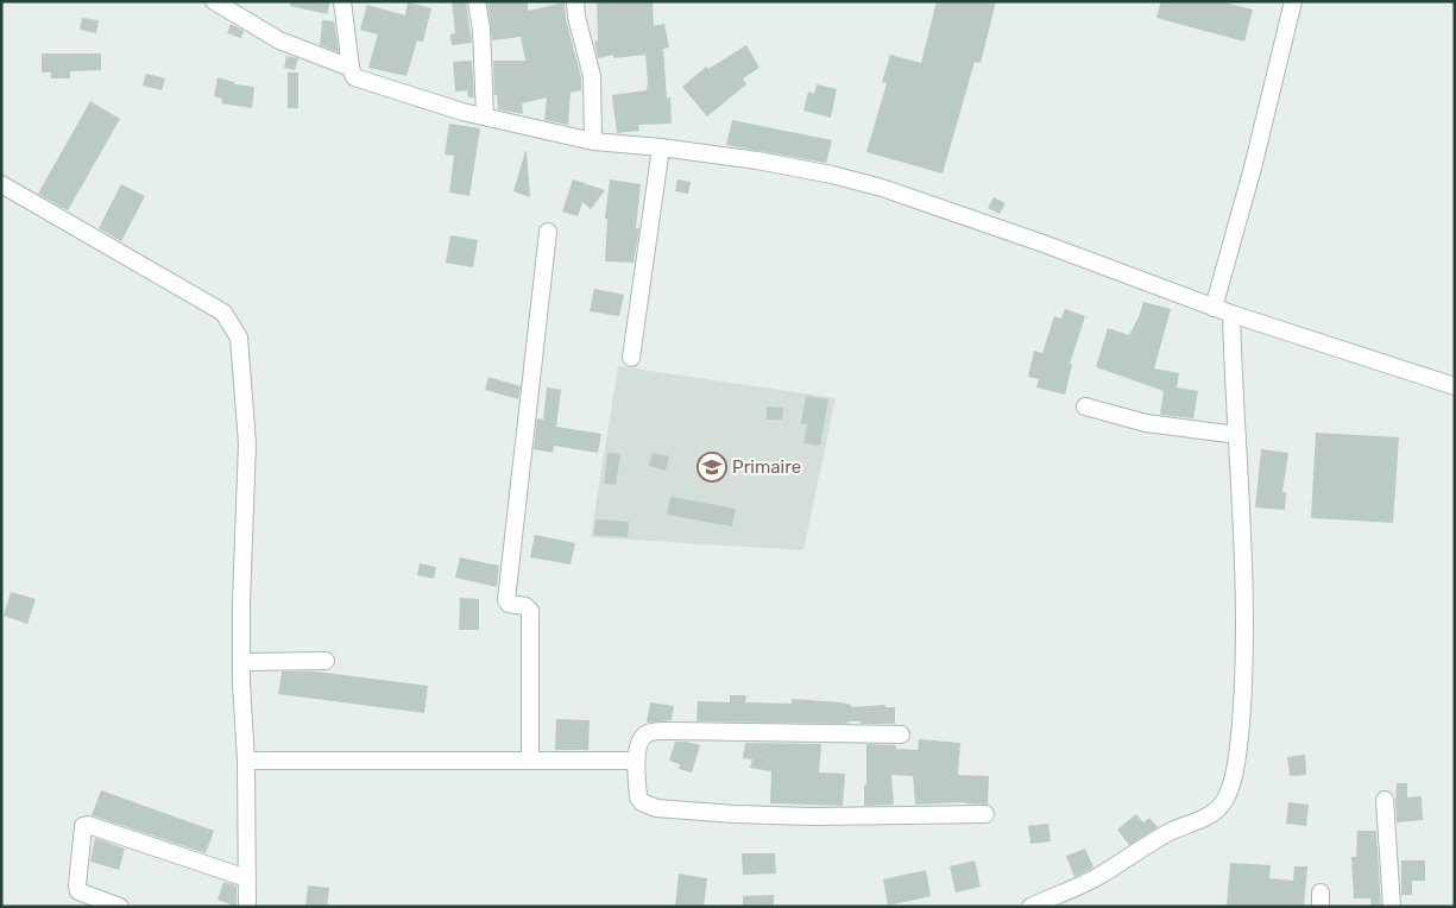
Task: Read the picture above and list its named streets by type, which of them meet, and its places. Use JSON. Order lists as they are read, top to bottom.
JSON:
{
  "places": {
    "school or university": ["Primaire"]
  }
}
